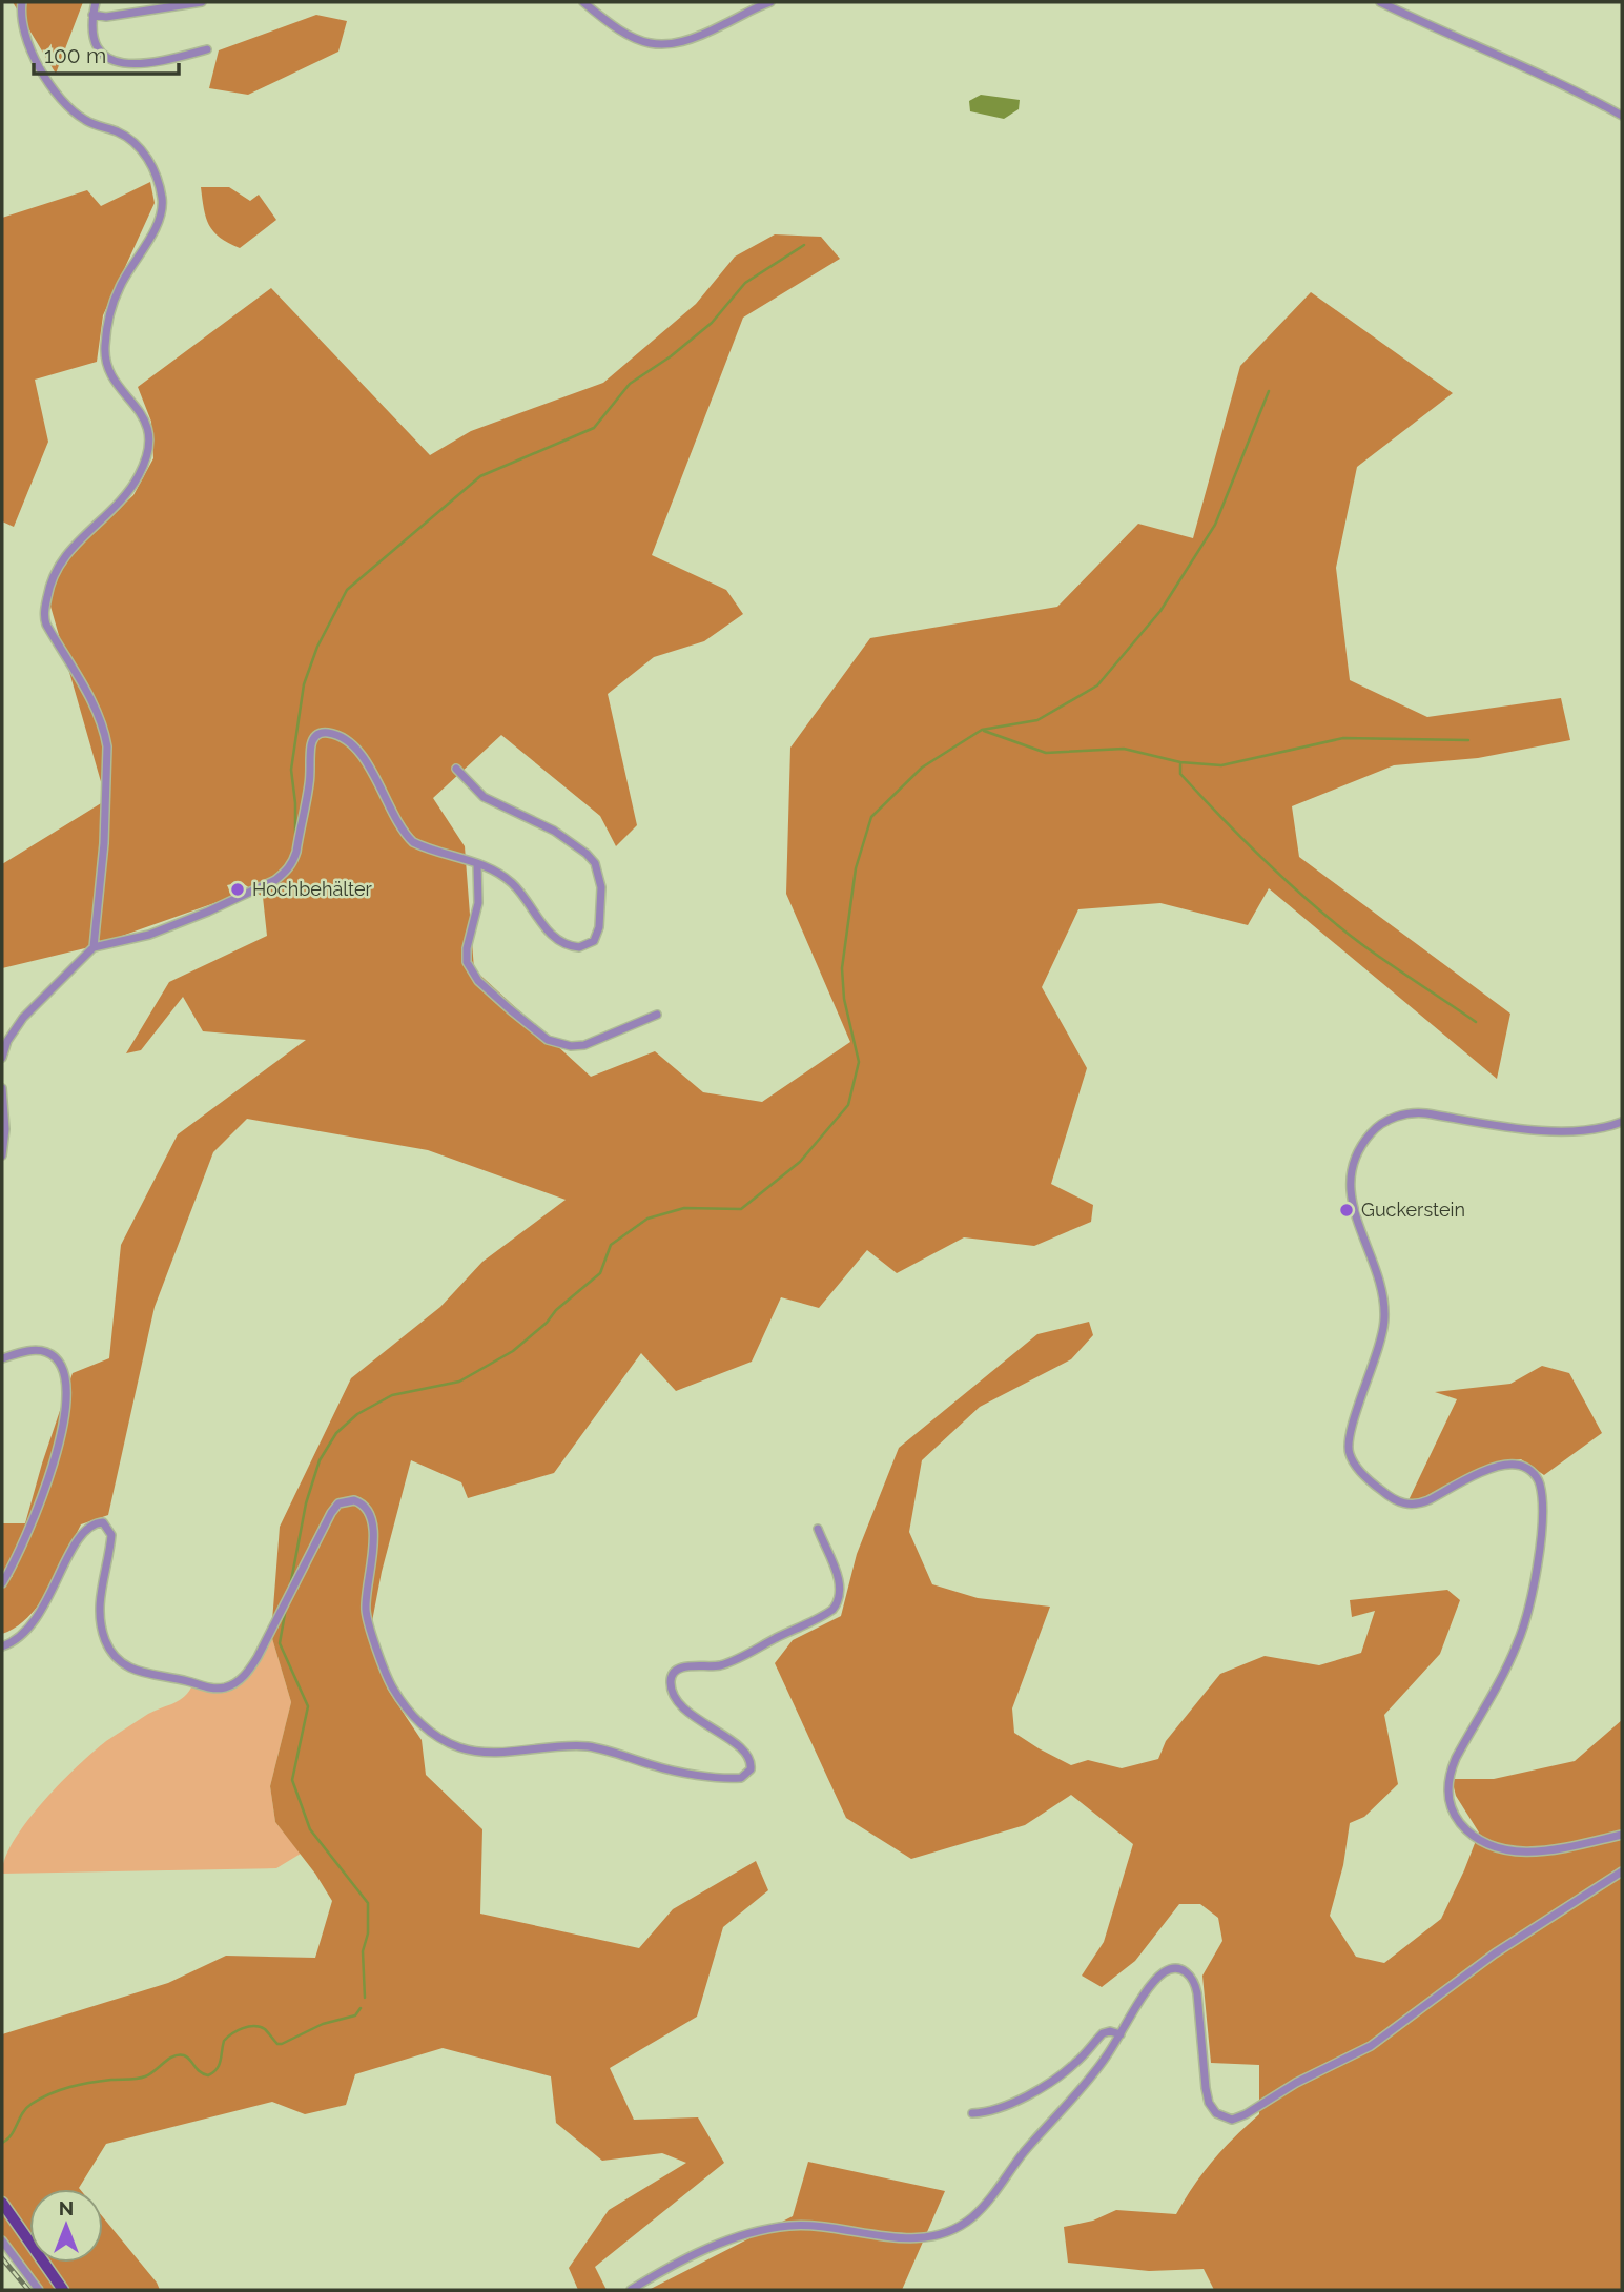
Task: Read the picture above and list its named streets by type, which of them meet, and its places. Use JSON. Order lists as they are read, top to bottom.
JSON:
{
  "places": ["Hochbehälter", "Guckerstein"],
  "scale_bar": "100 m",
  "north": "top"
}
